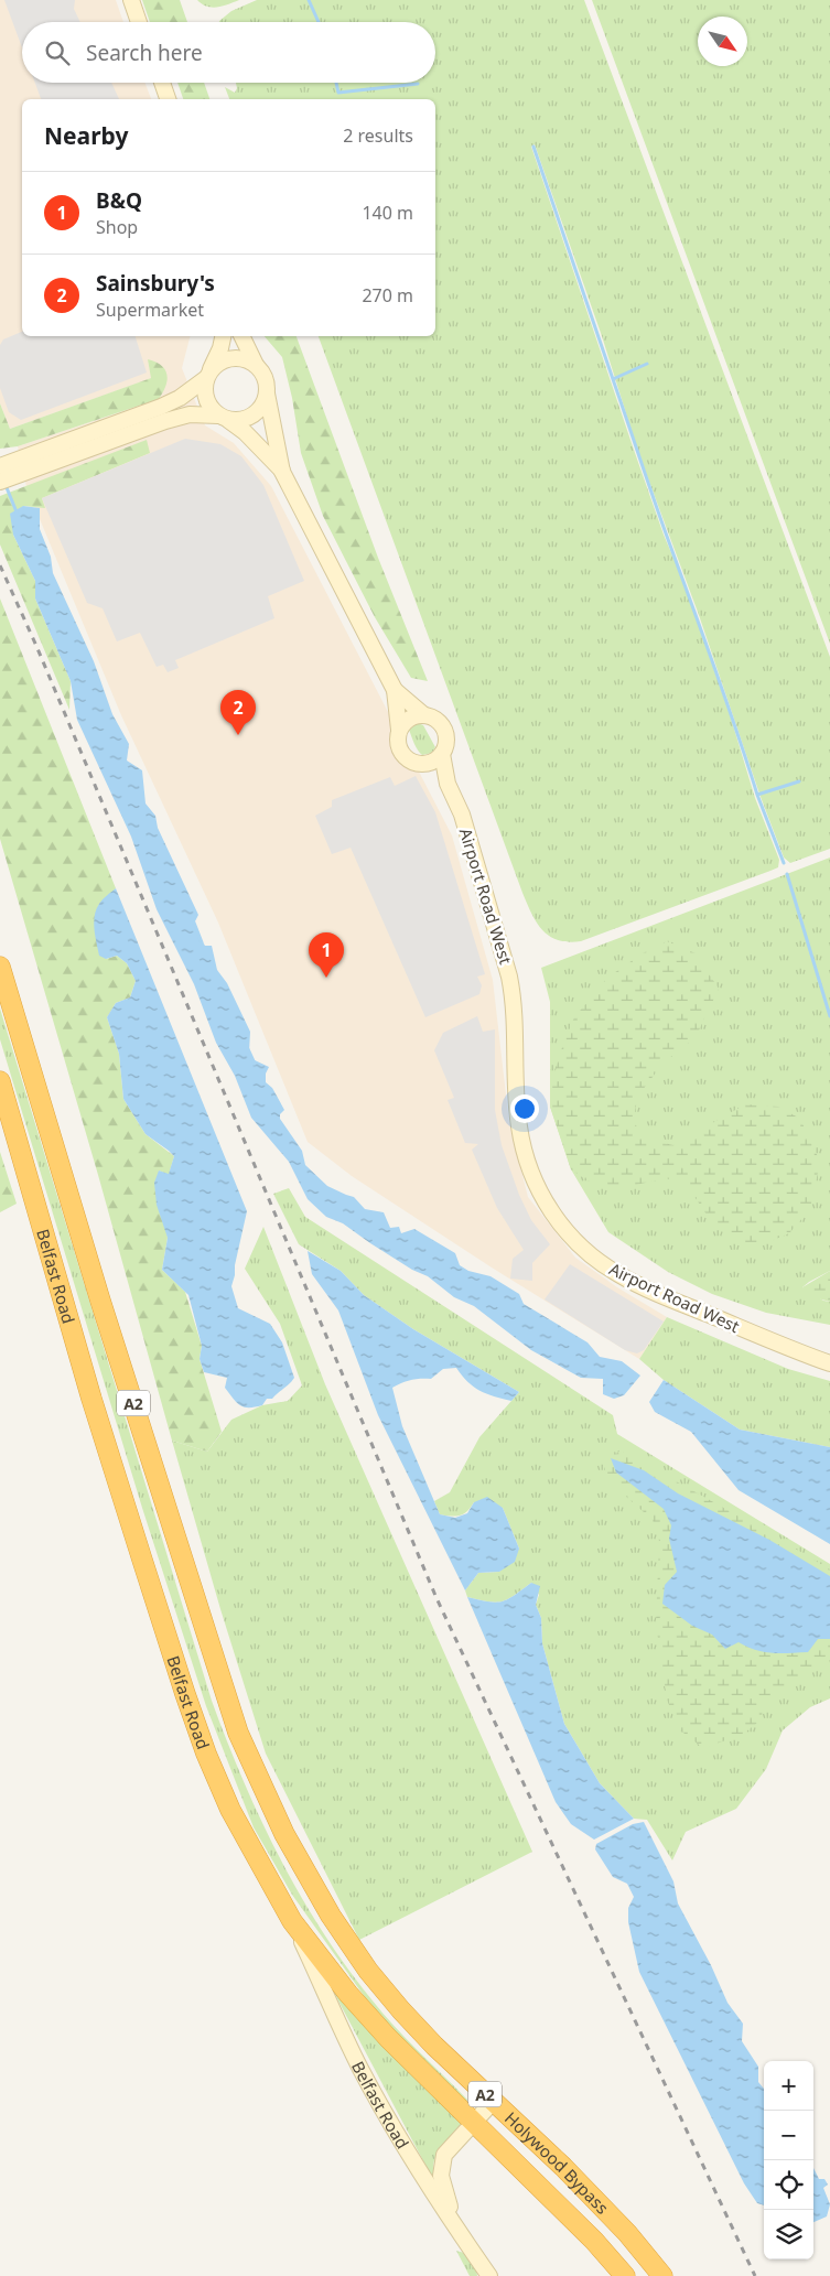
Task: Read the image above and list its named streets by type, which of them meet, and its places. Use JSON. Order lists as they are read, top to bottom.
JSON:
{
  "streets": {
    "highway": ["Belfast Road", "A2", "Holywood Bypass"],
    "street": ["Airport Road West"]
  },
  "crossings": [
    ["Belfast Road", "Holywood Bypass"]
  ],
  "north": "bottom right",
  "page": {
    "search": "Search here",
    "heading": ["Nearby", "2 results"],
    "list": [
      {
        "mark": "1",
        "name": "B&Q",
        "note": "Shop",
        "value": "140 m"
      },
      {
        "mark": "2",
        "name": "Sainsbury's",
        "note": "Supermarket",
        "value": "270 m"
      }
    ],
    "pins": ["2", "1"],
    "map_buttons": ["+", "−"]
  }
}
